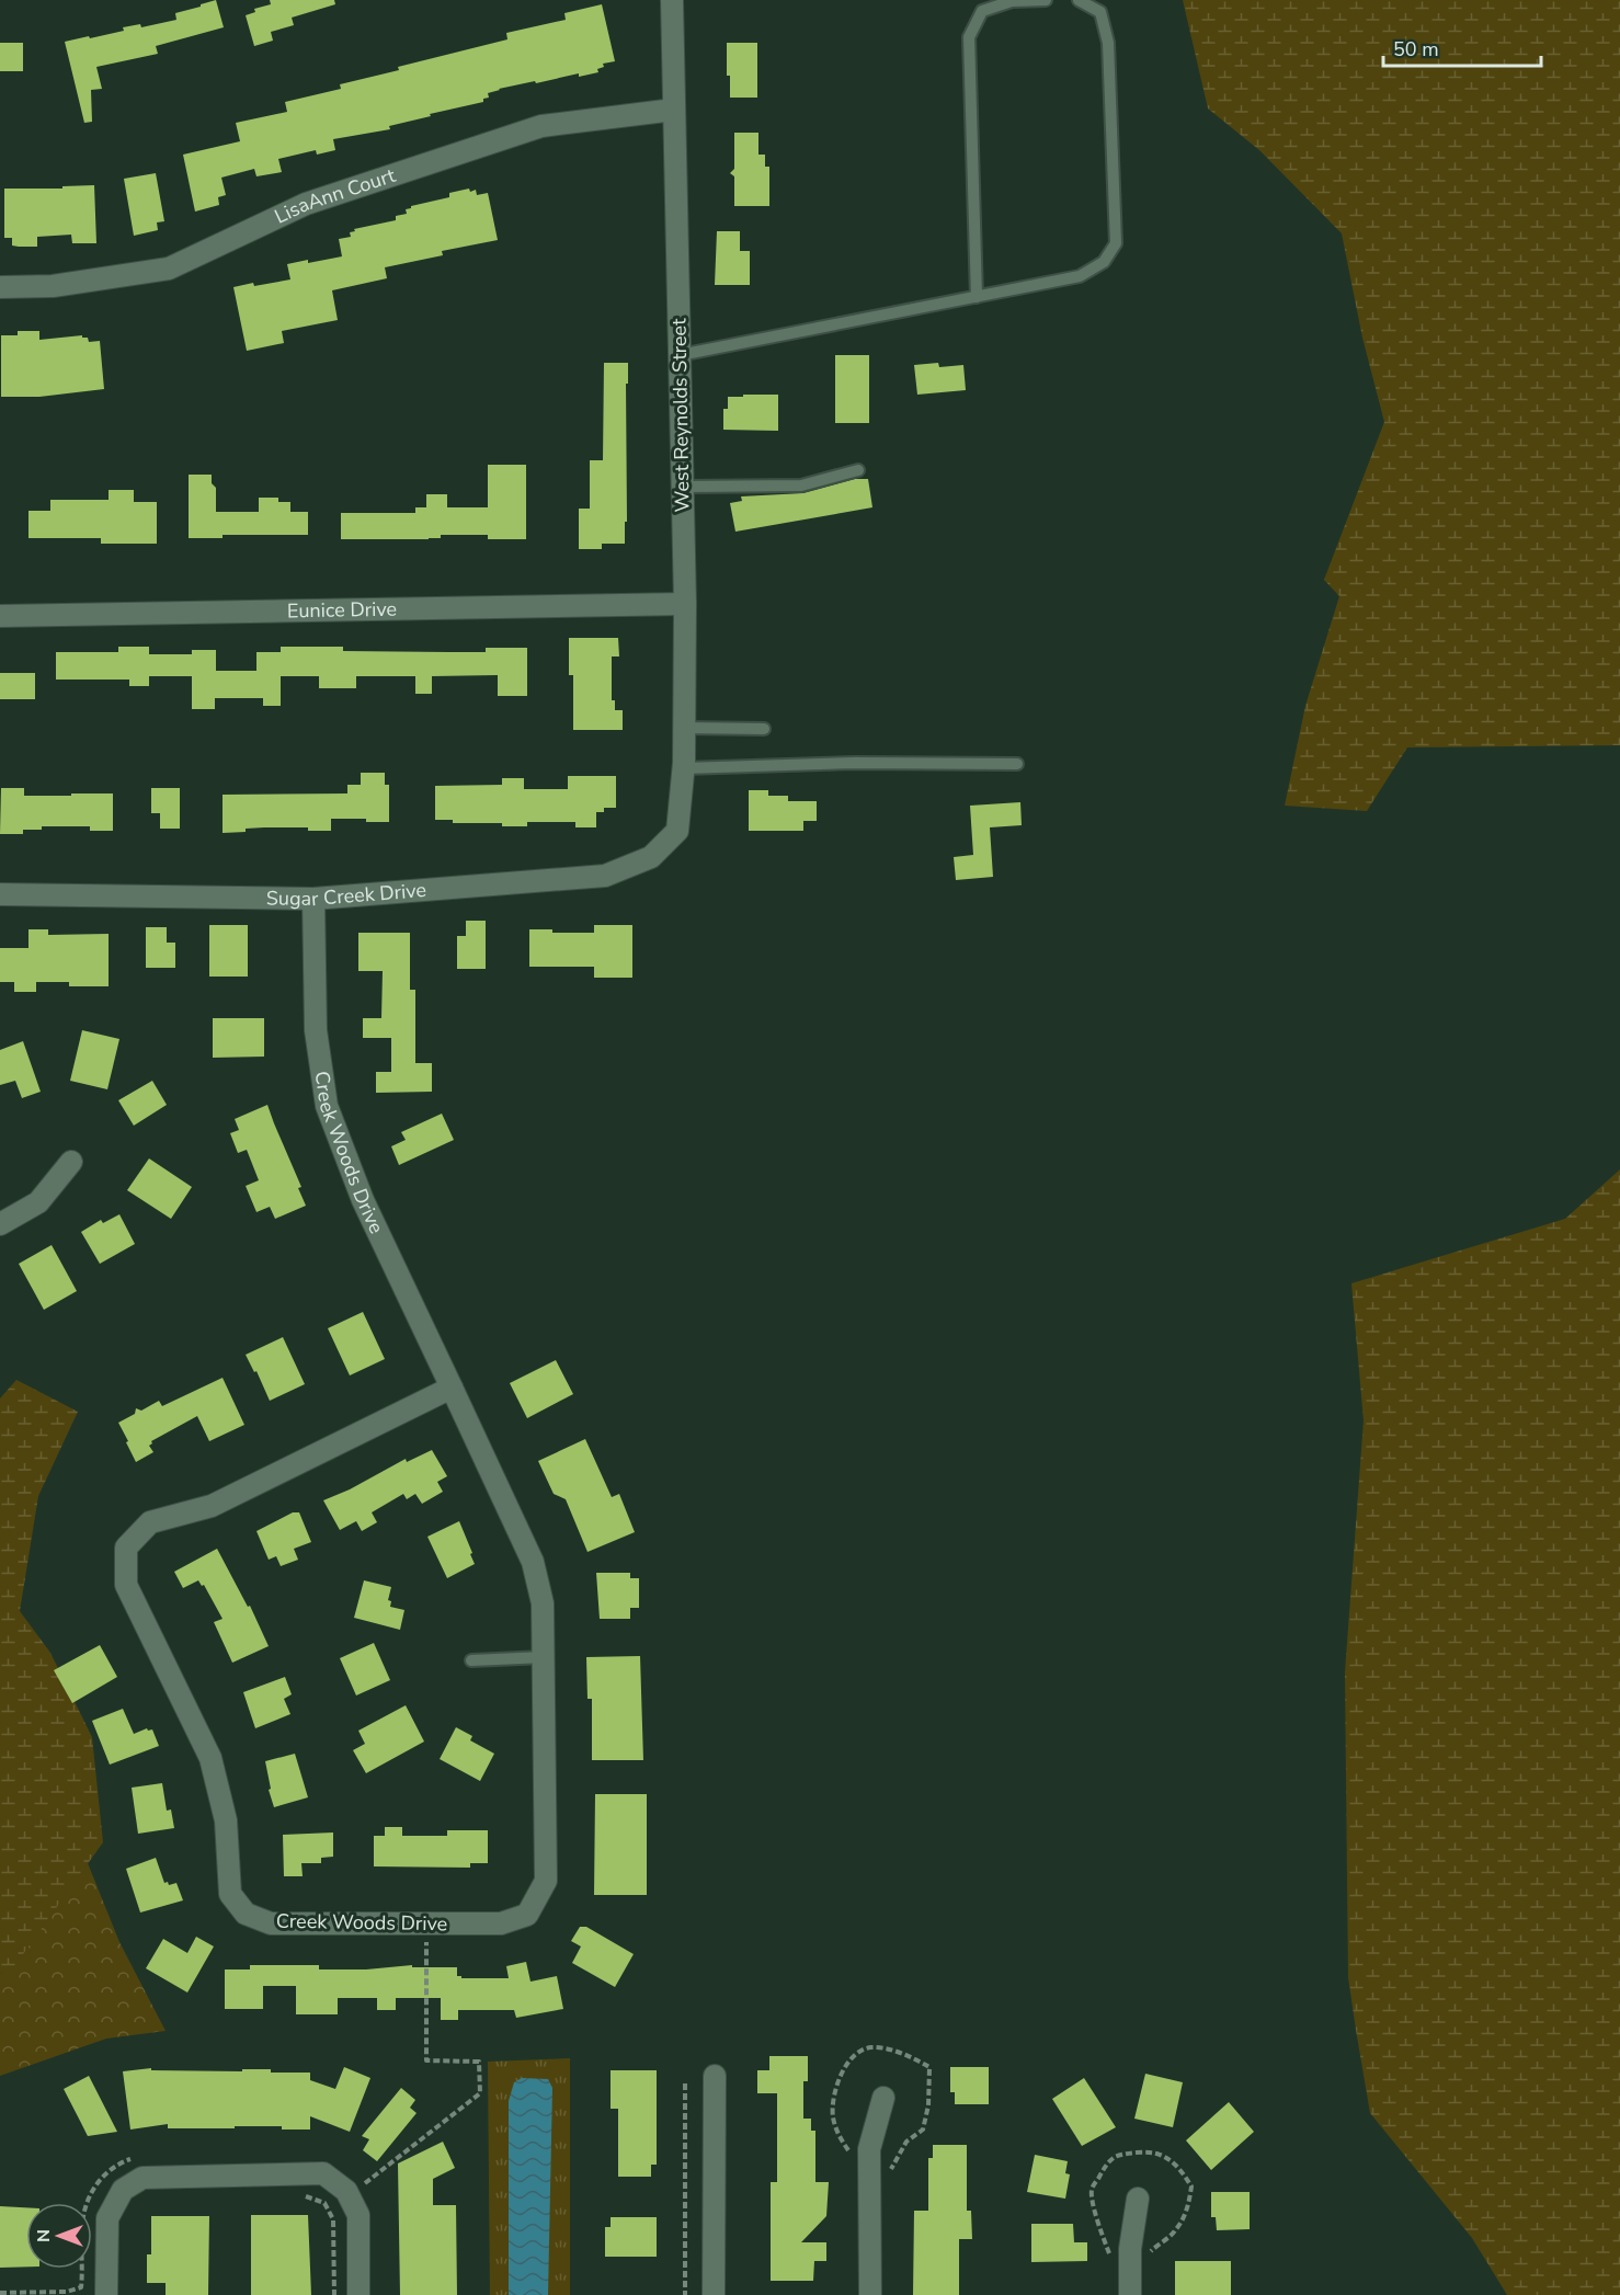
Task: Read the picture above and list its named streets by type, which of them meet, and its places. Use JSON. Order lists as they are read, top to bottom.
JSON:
{
  "streets": {
    "street": [
      "LisaAnn Court",
      "West Reynolds Street",
      "Eunice Drive",
      "Sugar Creek Drive",
      "Creek Woods Drive"
    ]
  },
  "crossings": [
    ["LisaAnn Court", "West Reynolds Street"],
    ["West Reynolds Street", "Eunice Drive"],
    ["West Reynolds Street", "Sugar Creek Drive"],
    ["Sugar Creek Drive", "Creek Woods Drive"]
  ],
  "scale_bar": "50 m",
  "north": "left"
}
